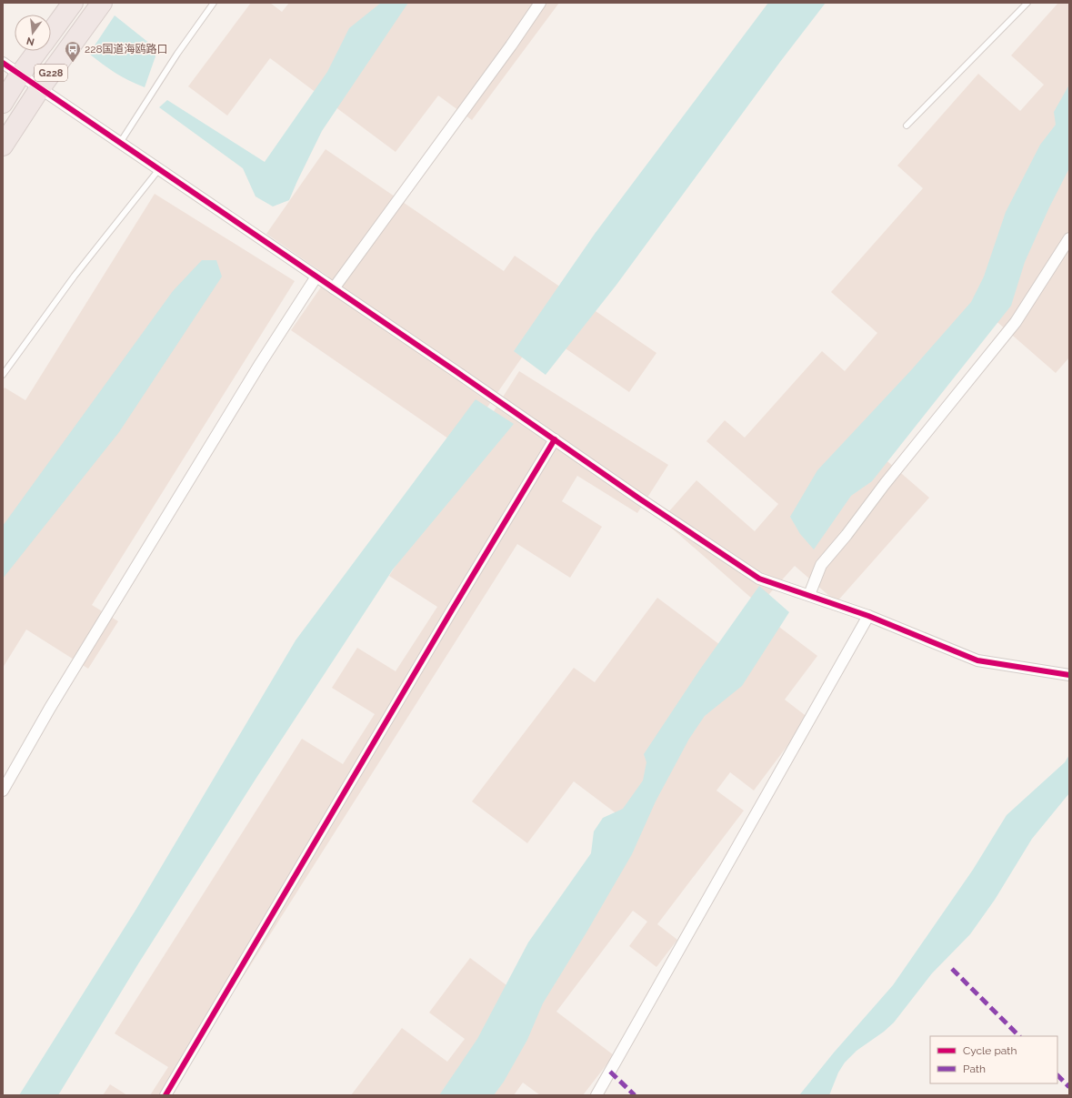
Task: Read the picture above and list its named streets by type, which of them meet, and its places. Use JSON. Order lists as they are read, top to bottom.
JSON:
{
  "streets": {
    "highway": ["G228"]
  },
  "places": {
    "bus stop": ["228国道海鸥路口"]
  },
  "legend": ["Cycle path", "Path"],
  "north": "bottom"
}
